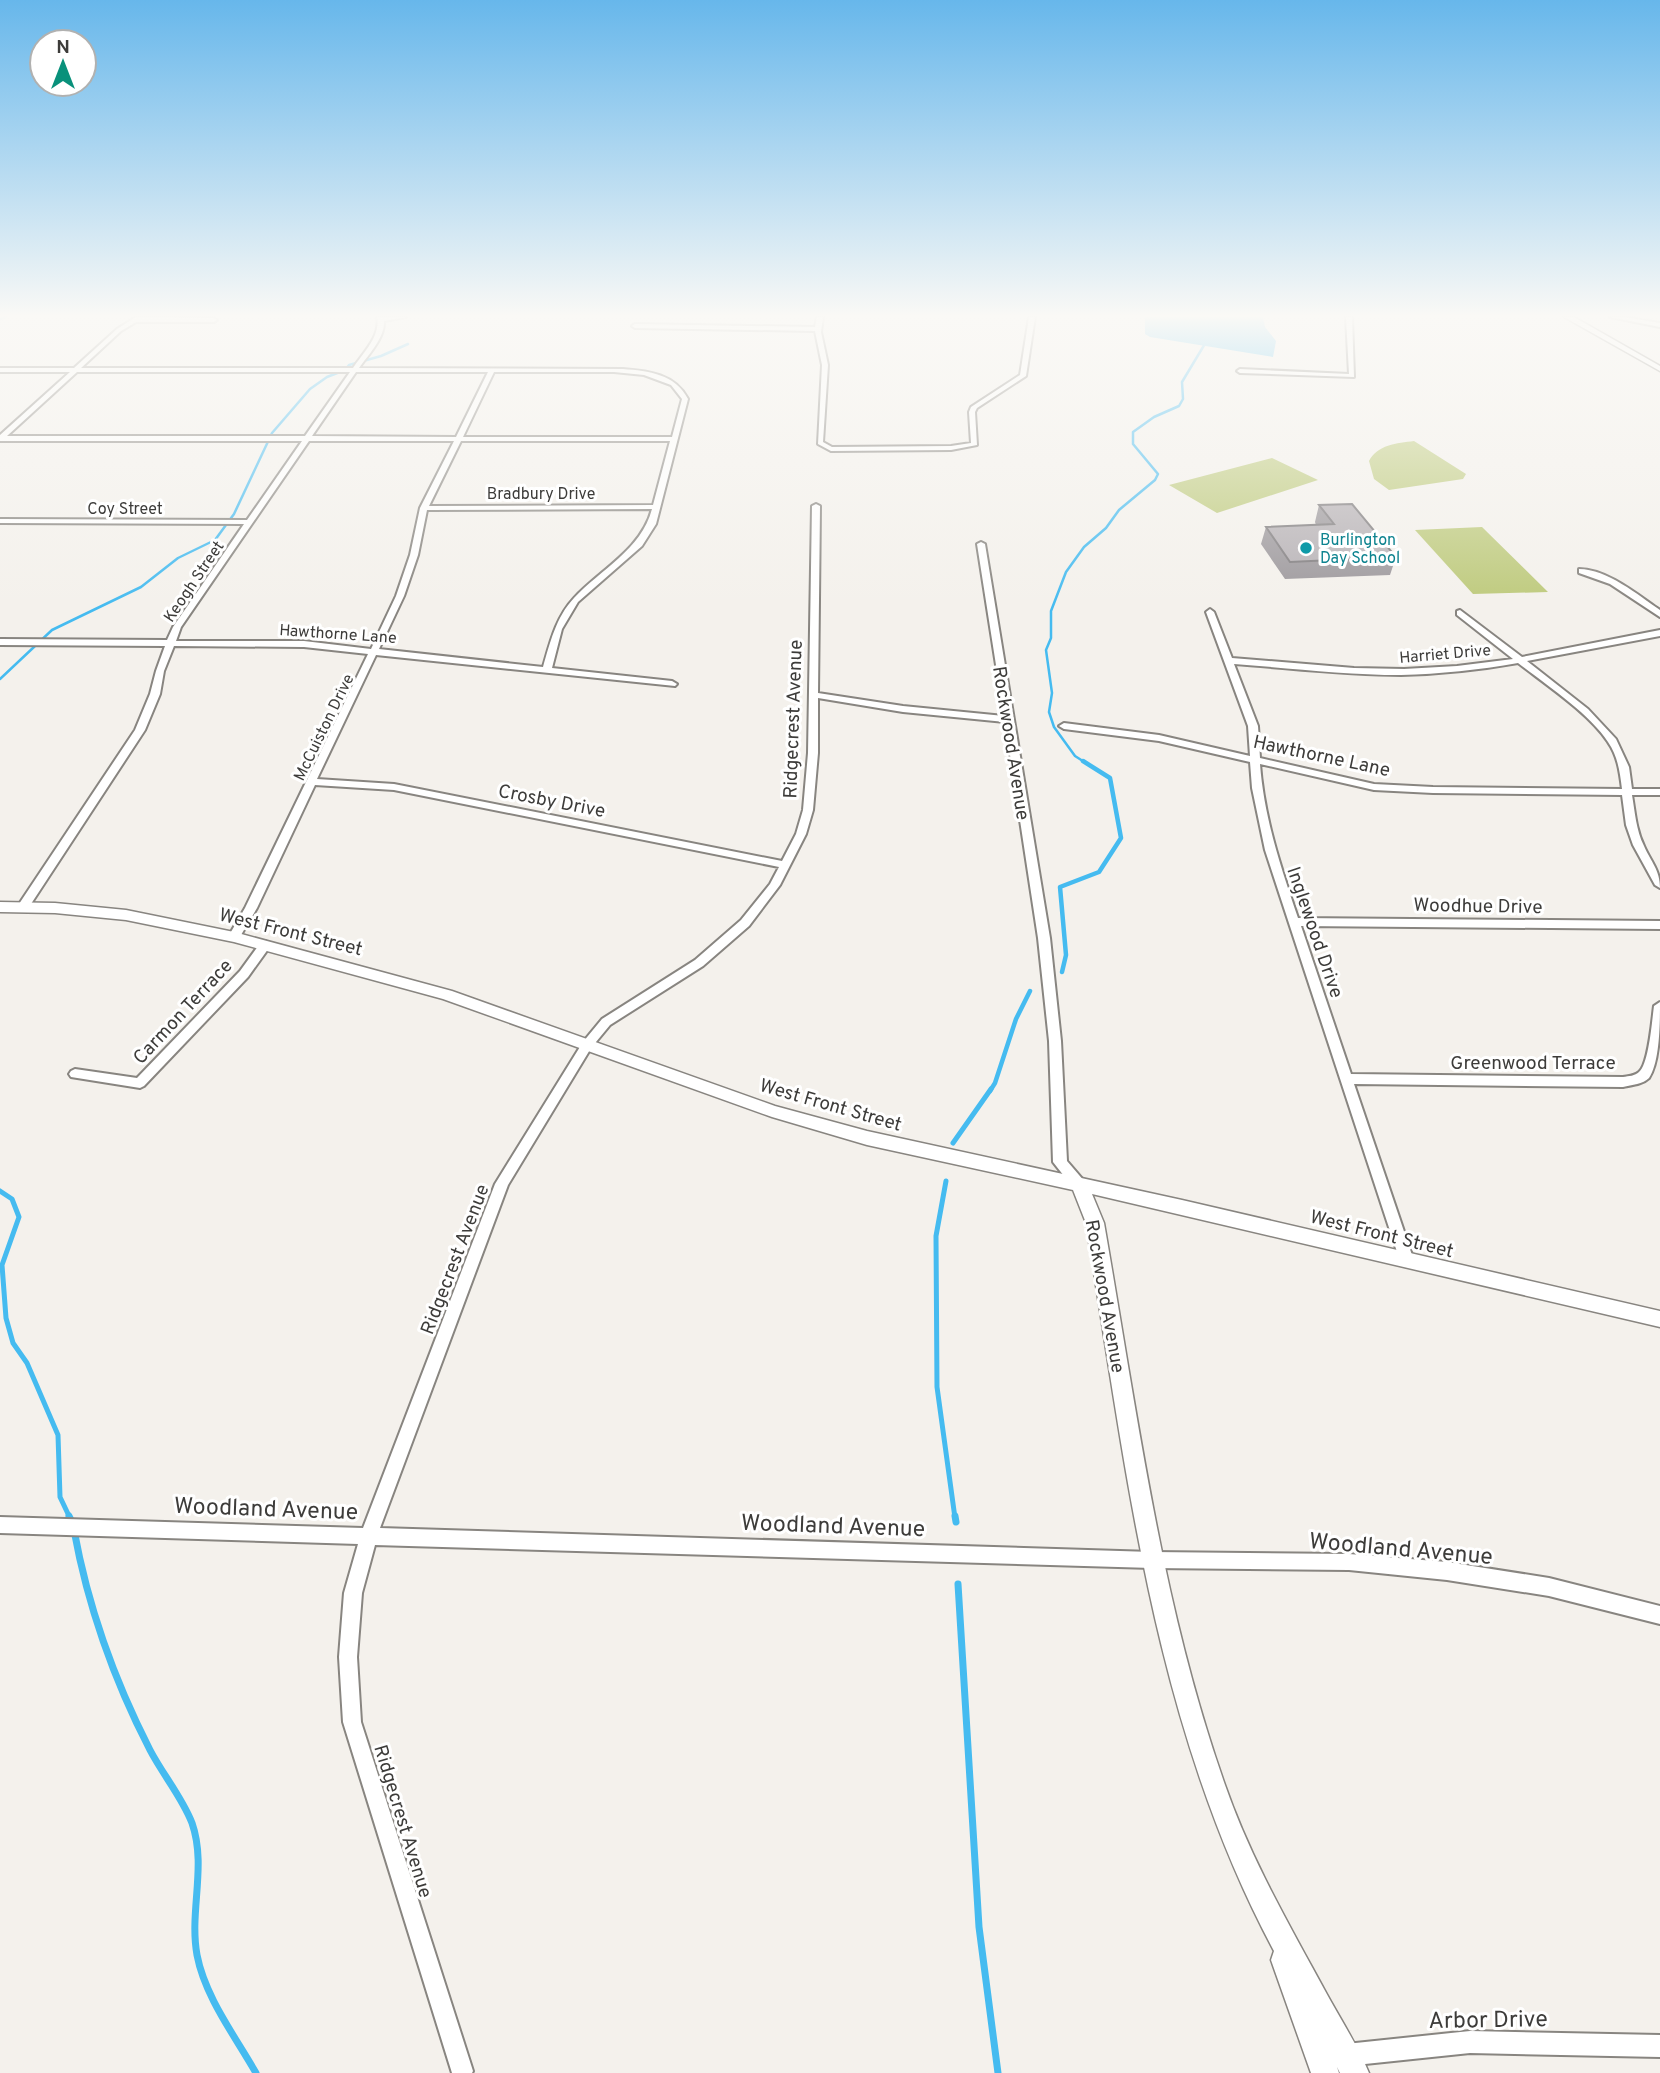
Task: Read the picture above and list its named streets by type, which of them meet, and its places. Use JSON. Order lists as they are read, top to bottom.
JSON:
{
  "streets": {
    "street": [
      "Bradbury Drive",
      "Coy Street",
      "Keogh Street",
      "Hawthorne Lane",
      "Harriet Drive",
      "Ridgecrest Avenue",
      "McCuiston Drive",
      "Rockwood Avenue",
      "Crosby Drive",
      "Woodhue Drive",
      "West Front Street",
      "Inglewood Drive",
      "Carmon Terrace",
      "Greenwood Terrace",
      "Woodland Avenue",
      "Arbor Drive"
    ]
  },
  "crossings": [
    ["Bradbury Drive", "McCuiston Drive"],
    ["Coy Street", "Keogh Street"],
    ["Keogh Street", "Hawthorne Lane"],
    ["Keogh Street", "West Front Street"],
    ["Hawthorne Lane", "McCuiston Drive"],
    ["Hawthorne Lane", "Inglewood Drive"],
    ["Harriet Drive", "Inglewood Drive"],
    ["Ridgecrest Avenue", "Crosby Drive"],
    ["Ridgecrest Avenue", "West Front Street"],
    ["Ridgecrest Avenue", "Woodland Avenue"],
    ["McCuiston Drive", "Crosby Drive"],
    ["McCuiston Drive", "West Front Street"],
    ["Rockwood Avenue", "West Front Street"],
    ["Rockwood Avenue", "Woodland Avenue"],
    ["Rockwood Avenue", "Arbor Drive"],
    ["Woodhue Drive", "Inglewood Drive"],
    ["West Front Street", "Inglewood Drive"],
    ["West Front Street", "Carmon Terrace"],
    ["Inglewood Drive", "Greenwood Terrace"]
  ],
  "places": ["Burlington Day School"],
  "north": "top"
}
